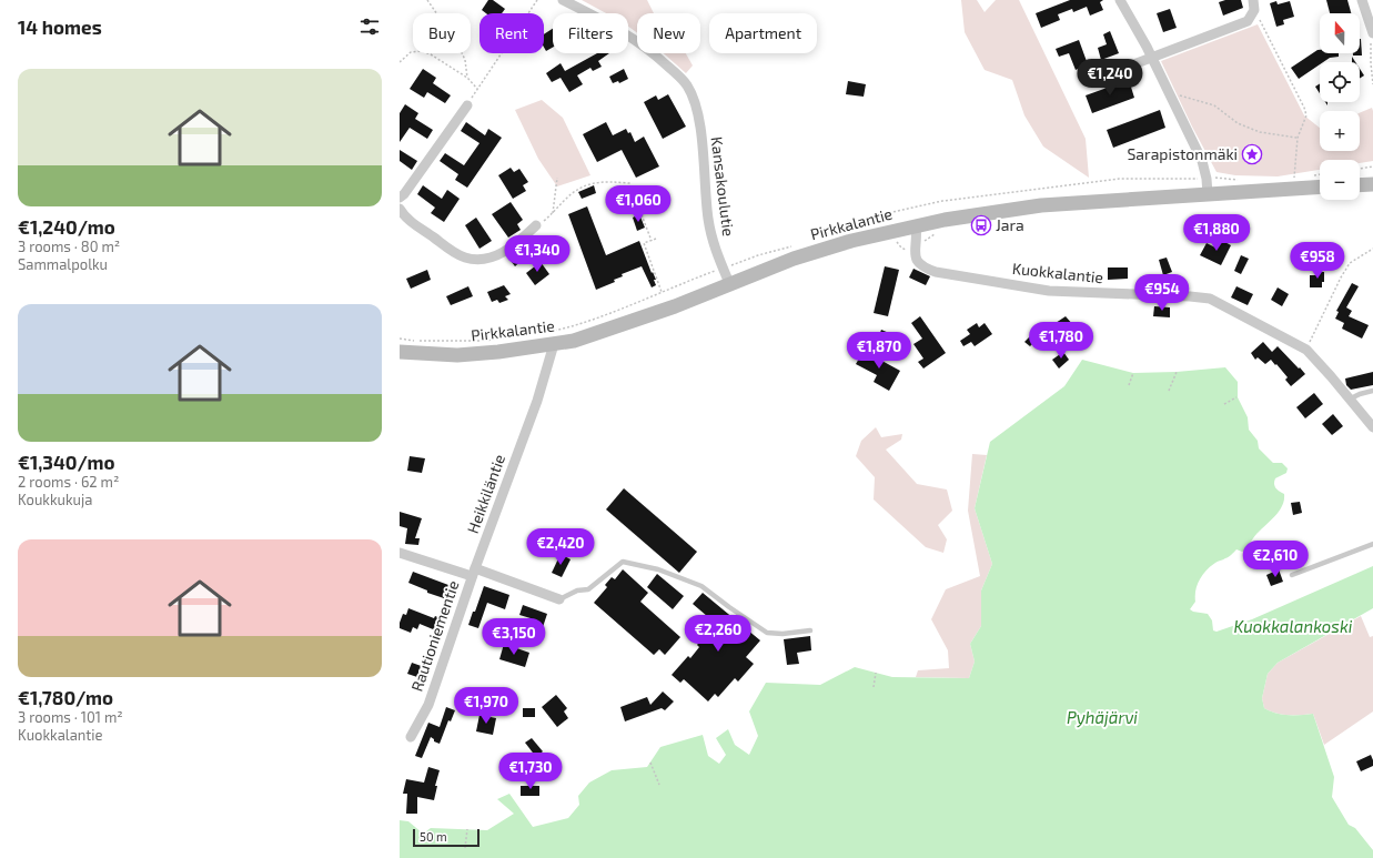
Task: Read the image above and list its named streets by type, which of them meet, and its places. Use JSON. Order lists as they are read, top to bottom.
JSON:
{
  "streets": {
    "street": [
      "Kansakoulutie",
      "Pirkkalantie",
      "Kuokkalantie",
      "Heikkiläntie",
      "Rautioniementie"
    ]
  },
  "crossings": [
    ["Kansakoulutie", "Pirkkalantie"],
    ["Pirkkalantie", "Kuokkalantie"],
    ["Pirkkalantie", "Heikkiläntie"],
    ["Heikkiläntie", "Rautioniementie"]
  ],
  "water": ["Kuokkalankoski", "Pyhäjärvi"],
  "places": {
    "place": ["Sarapistonmäki"],
    "bus stop": ["Jara"]
  },
  "scale_bar": "50 m",
  "north": "top",
  "page": {
    "heading": "14 homes",
    "map_buttons": ["+", "−"],
    "chip": [
      "Buy",
      "Rent",
      "Filters",
      "New",
      "Apartment"
    ],
    "list": [
      {
        "name": "€1,240/mo",
        "note": "3 rooms · 80 m² · Sammalpolku"
      },
      {
        "name": "€1,340/mo",
        "note": "2 rooms · 62 m² · Koukkukuja"
      },
      {
        "name": "€1,780/mo",
        "note": "3 rooms · 101 m² · Kuokkalantie"
      }
    ],
    "price": [
      "€1,240",
      "€1,060",
      "€1,880",
      "€1,340",
      "€958",
      "€954",
      "€1,780",
      "€1,870",
      "€2,420",
      "€2,610",
      "€2,260",
      "€3,150",
      "€1,970",
      "€1,730"
    ],
    "scale": "50 m"
  }
}
